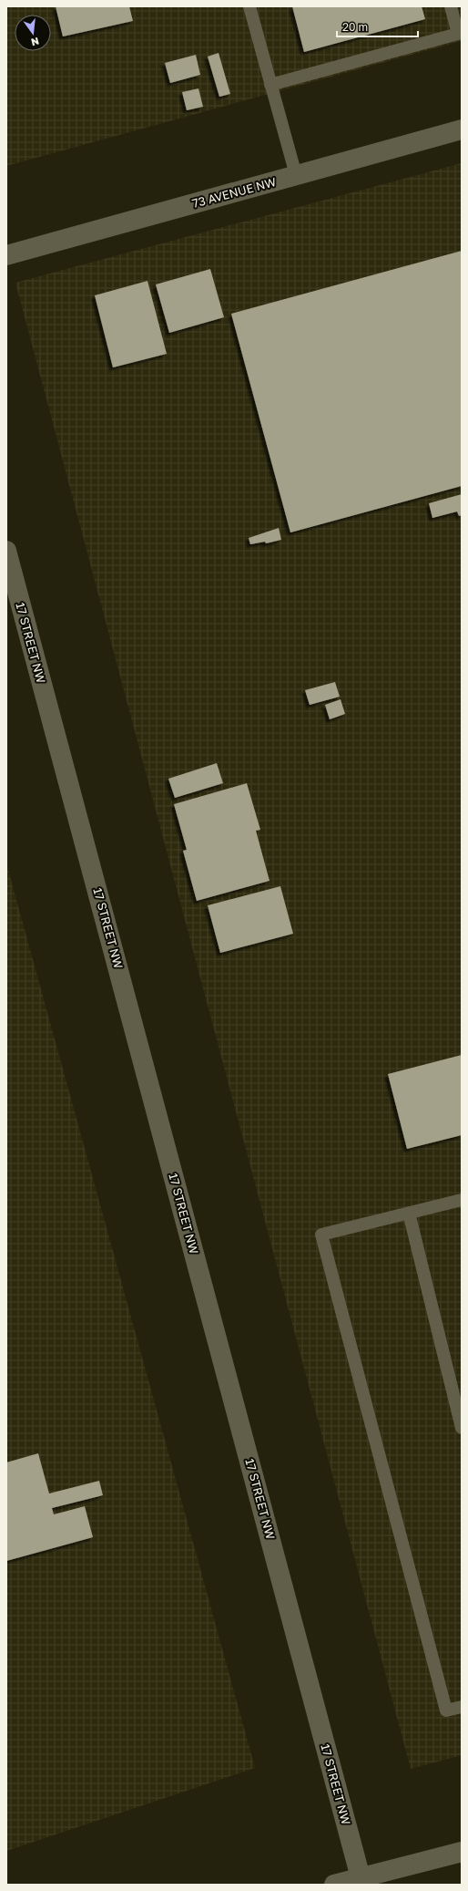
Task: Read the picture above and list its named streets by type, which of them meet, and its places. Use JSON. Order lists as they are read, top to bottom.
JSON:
{
  "streets": {
    "main road": ["73 AVENUE NW", "17 STREET NW"]
  },
  "scale_bar": "20 m",
  "north": "bottom"
}
